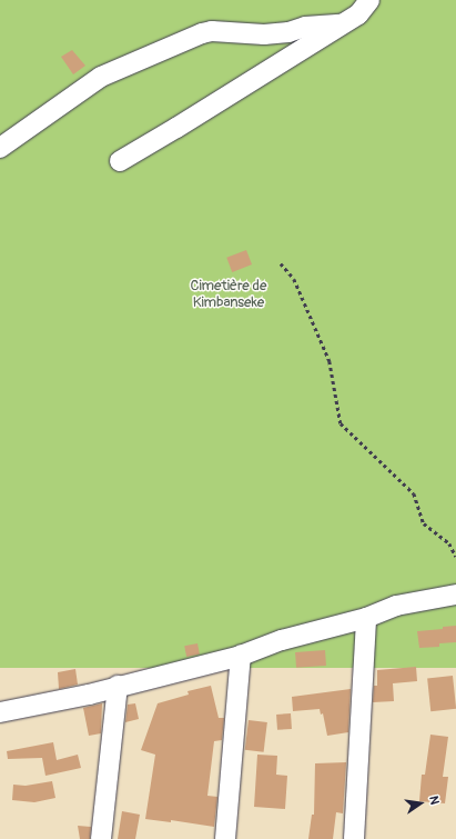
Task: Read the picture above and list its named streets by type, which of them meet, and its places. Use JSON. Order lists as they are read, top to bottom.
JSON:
{
  "parks": ["Cimetière de Kimbanseke"],
  "north": "right"
}
